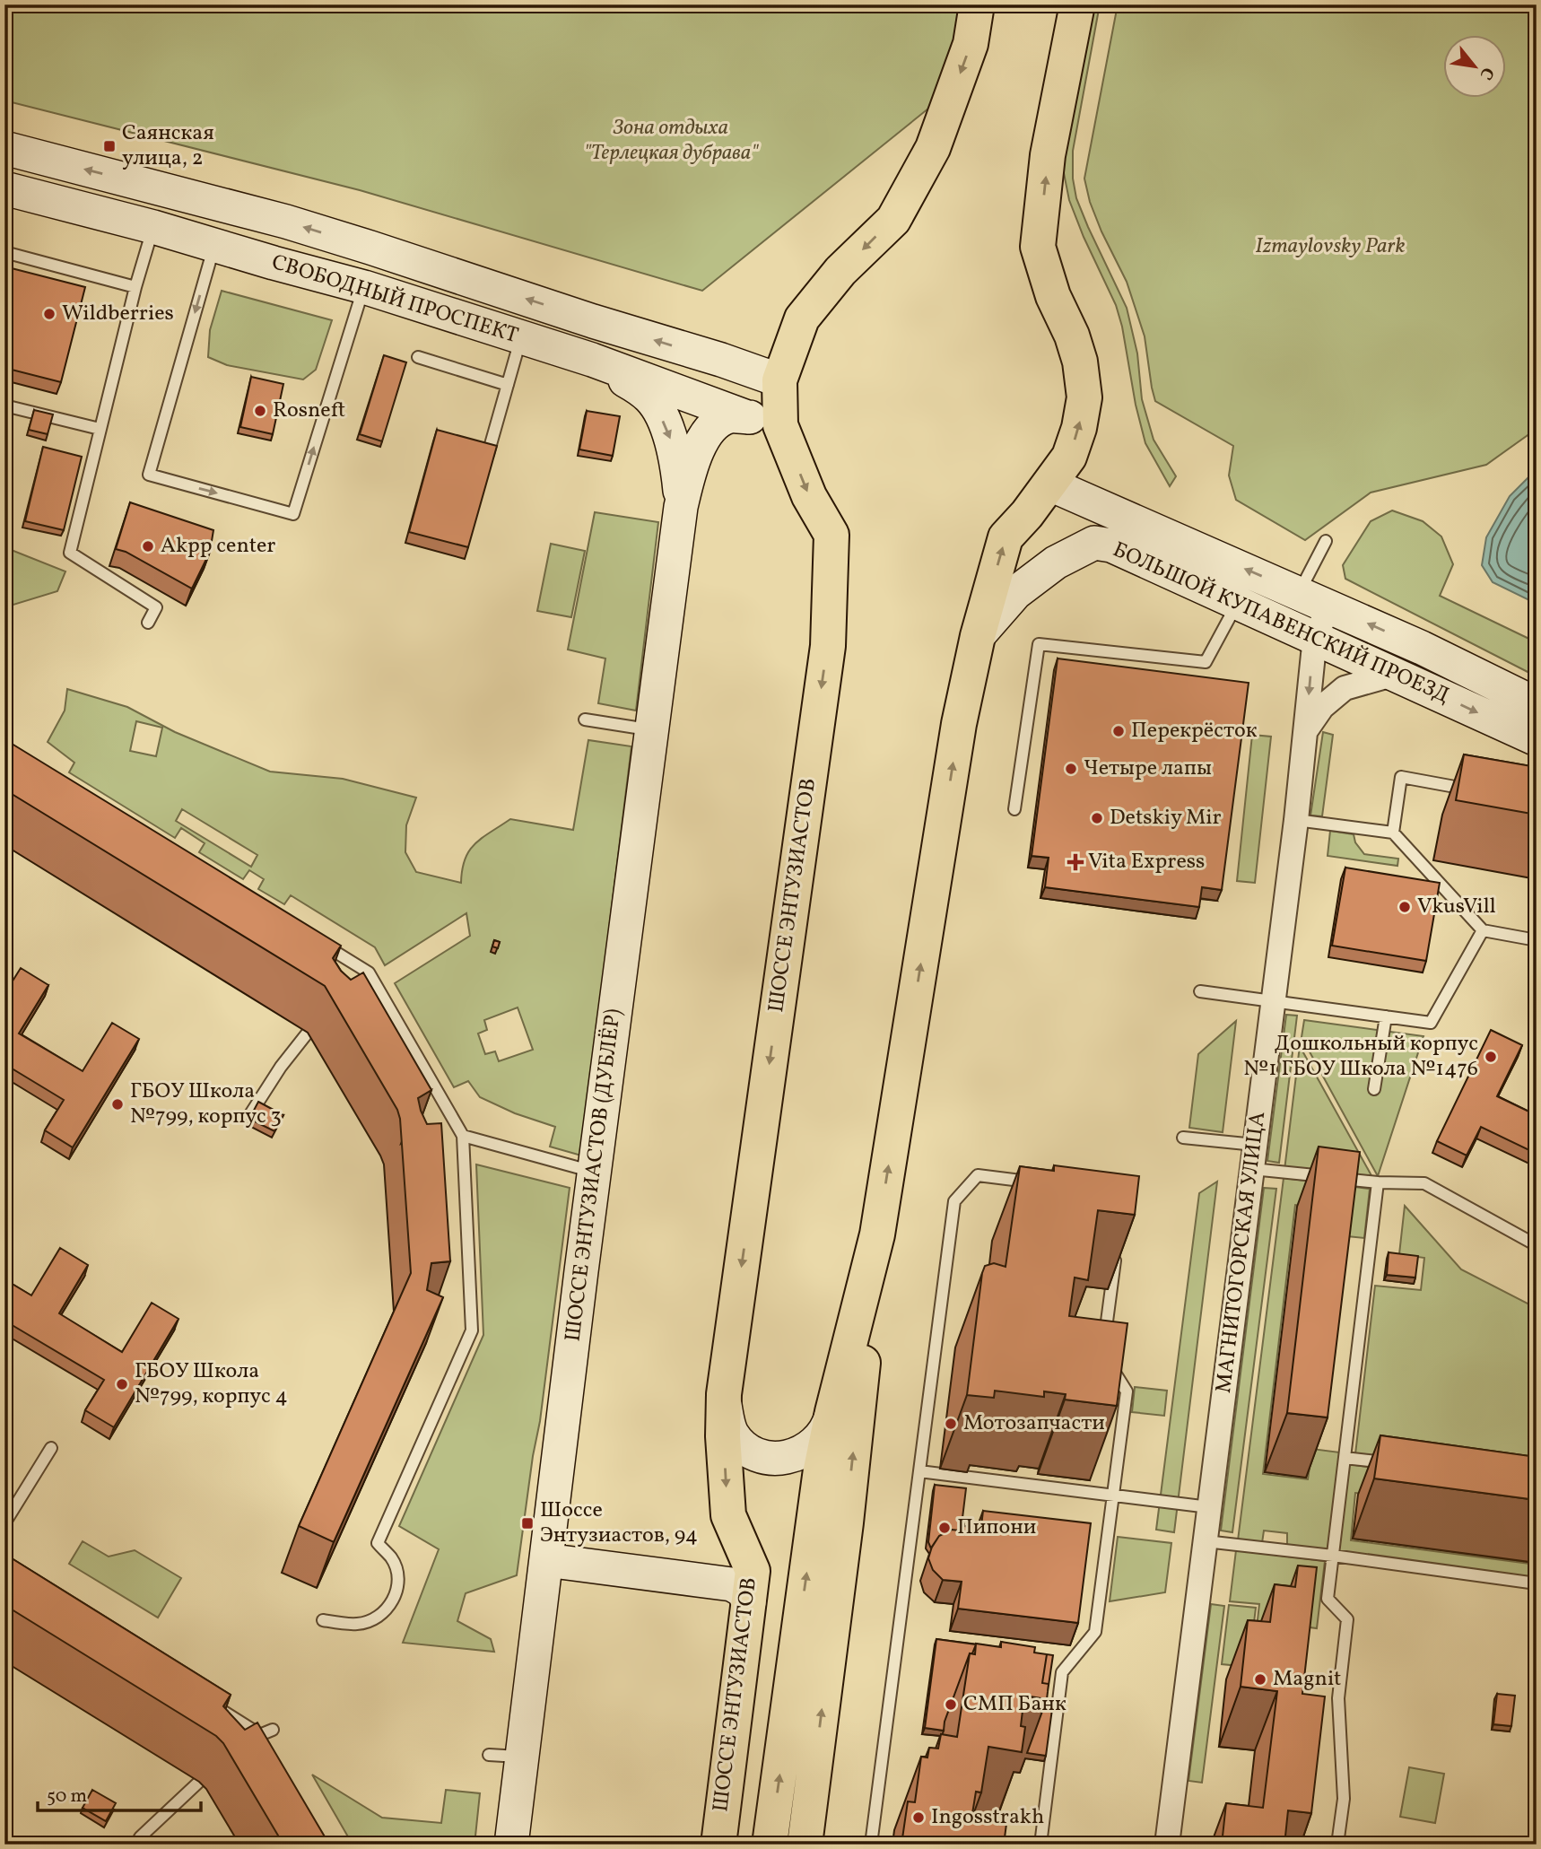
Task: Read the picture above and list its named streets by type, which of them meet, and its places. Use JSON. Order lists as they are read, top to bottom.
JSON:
{
  "streets": {
    "main road": [
      "СВОБОДНЫЙ ПРОСПЕКТ",
      "БОЛЬШОЙ КУПАВЕНСКИЙ ПРОЕЗД",
      "ШОССЕ ЭНТУЗИАСТОВ",
      "ШОССЕ ЭНТУЗИАСТОВ (ДУБЛЁР)"
    ],
    "street": ["МАГНИТОГОРСКАЯ УЛИЦА"]
  },
  "crossings": [
    ["СВОБОДНЫЙ ПРОСПЕКТ", "ШОССЕ ЭНТУЗИАСТОВ"],
    ["СВОБОДНЫЙ ПРОСПЕКТ", "ШОССЕ ЭНТУЗИАСТОВ (ДУБЛЁР)"],
    ["БОЛЬШОЙ КУПАВЕНСКИЙ ПРОЕЗД", "МАГНИТОГОРСКАЯ УЛИЦА"],
    ["ШОССЕ ЭНТУЗИАСТОВ", "ШОССЕ ЭНТУЗИАСТОВ (ДУБЛЁР)"]
  ],
  "parks": ["Зона отдыха \"Терлецкая дубрава\"", "Izmaylovsky Park"],
  "places": {
    "transit": ["Саянская улица, 2", "Шоссе Энтузиастов, 94"],
    "other": [
      "Wildberries",
      "Rosneft",
      "Akpp center",
      "Перекрёсток",
      "Четыре лапы",
      "Detskiy Mir",
      "VkusVill",
      "Дошкольный корпус №1 ГБОУ Школа №1476",
      "ГБОУ Школа №799, корпус 3",
      "ГБОУ Школа №799, корпус 4",
      "Мотозапчасти",
      "Пипони",
      "Magnit",
      "СМП Банк",
      "Ingosstrakh"
    ],
    "health": ["Vita Express"]
  },
  "scale_bar": "50 m",
  "north": "bottom right"
}
